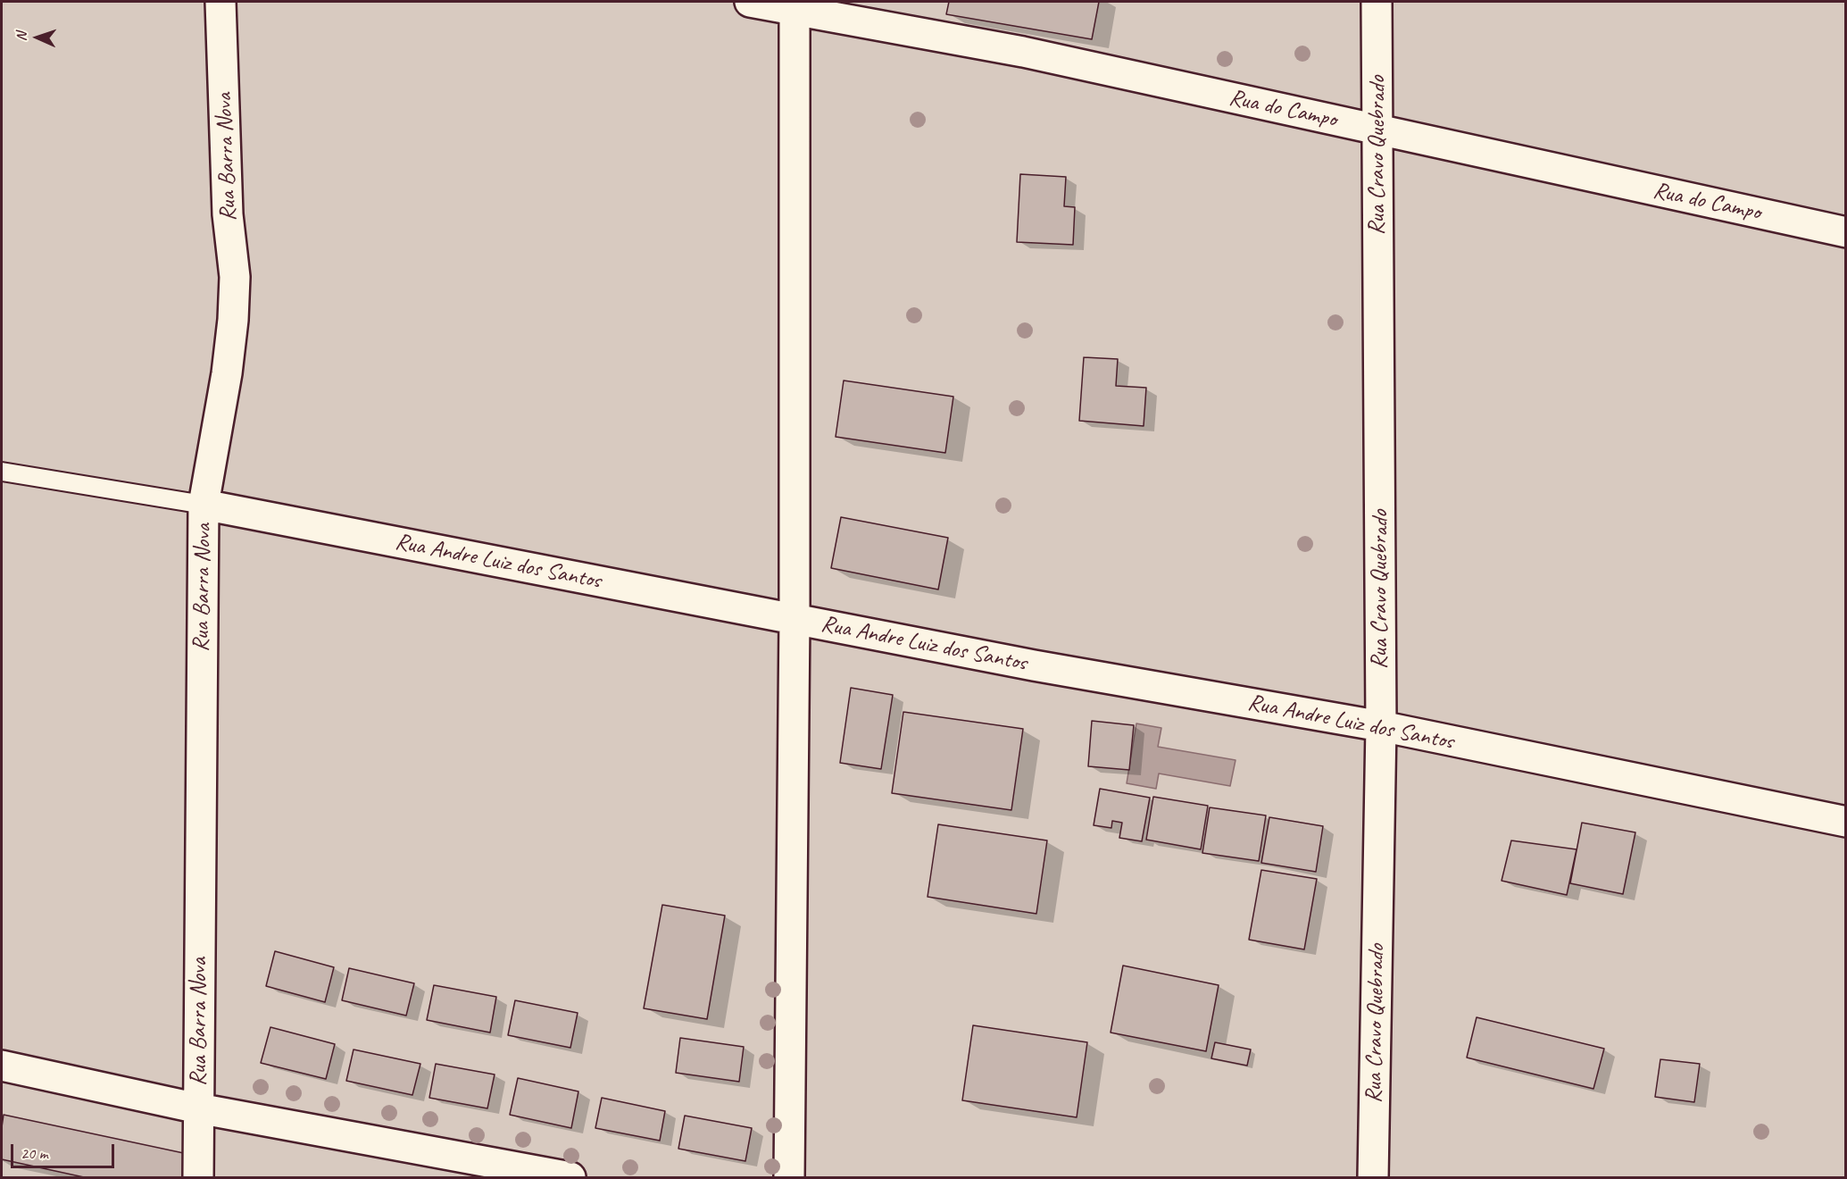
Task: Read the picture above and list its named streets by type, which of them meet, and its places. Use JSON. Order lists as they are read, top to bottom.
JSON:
{
  "streets": {
    "street": [
      "Rua do Campo",
      "Rua Cravo Quebrado",
      "Rua Barra Nova",
      "Rua Andre Luiz dos Santos"
    ]
  },
  "crossings": [
    ["Rua do Campo", "Rua Cravo Quebrado"],
    ["Rua Cravo Quebrado", "Rua Andre Luiz dos Santos"],
    ["Rua Barra Nova", "Rua Andre Luiz dos Santos"]
  ],
  "scale_bar": "20 m",
  "north": "left"
}
